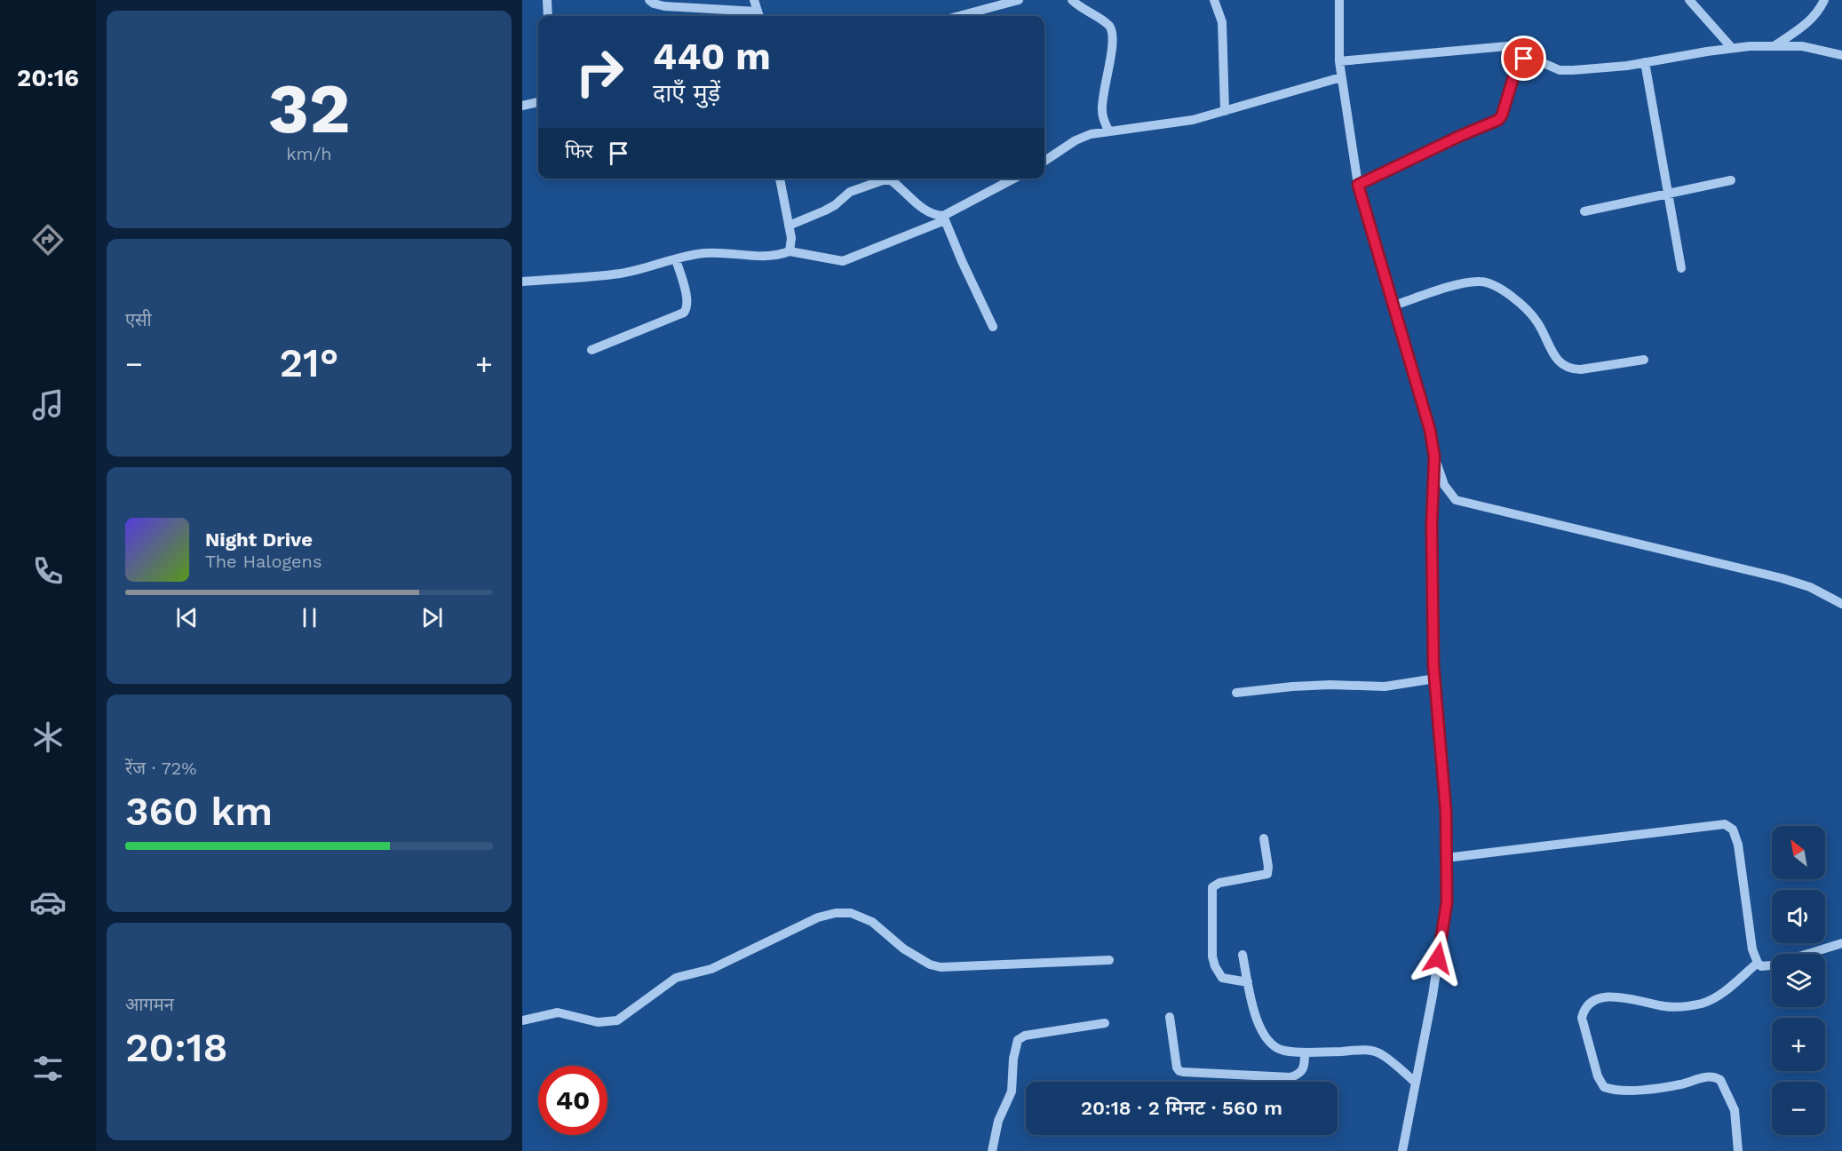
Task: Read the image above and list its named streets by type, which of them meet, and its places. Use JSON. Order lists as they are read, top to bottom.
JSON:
{
  "north": "top left",
  "page": {
    "tabs": "20:16",
    "tile": [
      ["32", "km/h"],
      "एसी",
      ["रेंज · 72%", "360 km"],
      ["आगमन", "20:18"]
    ],
    "turn": ["440 m", "दाएँ मुड़ें"],
    "then": "फिर",
    "heat": ["−", "21°", "+"],
    "song": ["Night Drive", "The Halogens"],
    "map_buttons": ["+", "−"],
    "limit": "40",
    "trip": "20:18 · 2 मिनट · 560 m"
  }
}
